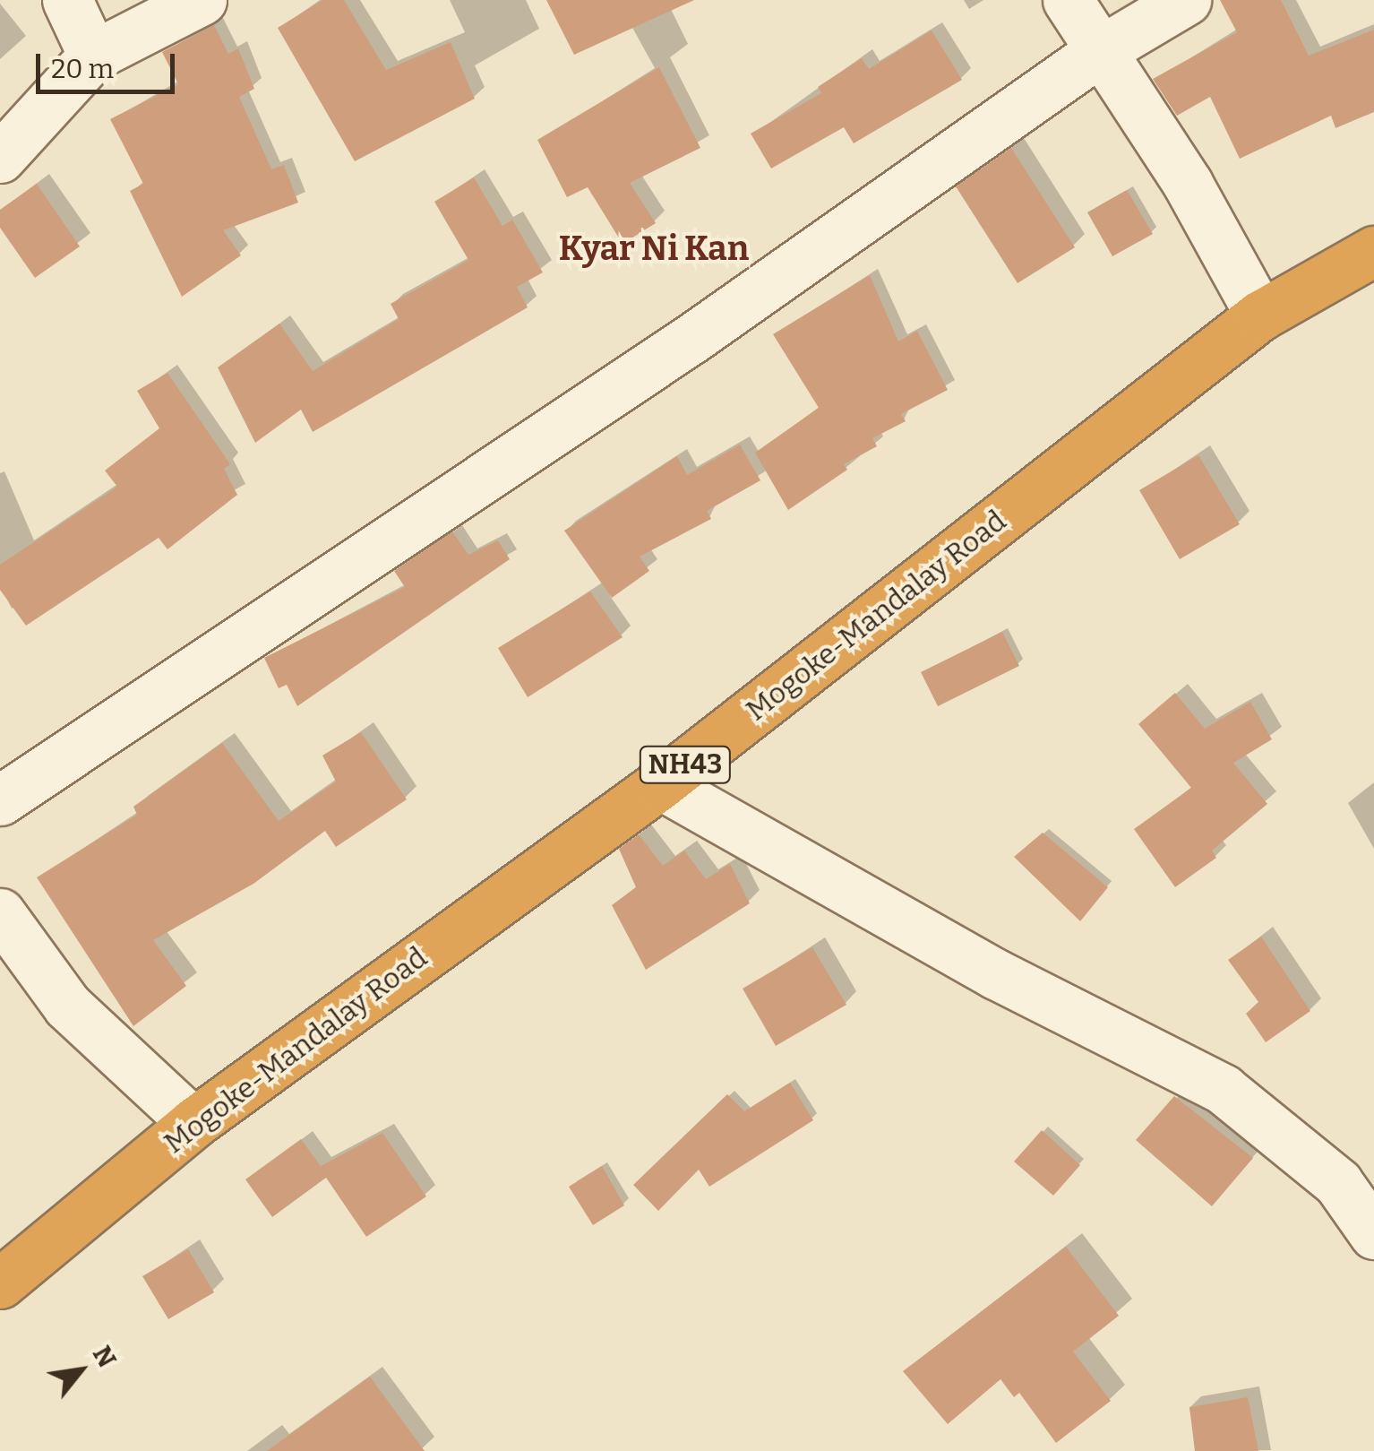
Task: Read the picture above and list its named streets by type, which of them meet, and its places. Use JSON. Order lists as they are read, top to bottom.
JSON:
{
  "streets": {
    "highway": ["Mogoke-Mandalay Road", "NH43"]
  },
  "districts": ["Kyar Ni Kan"],
  "scale_bar": "20 m",
  "north": "top right"
}
